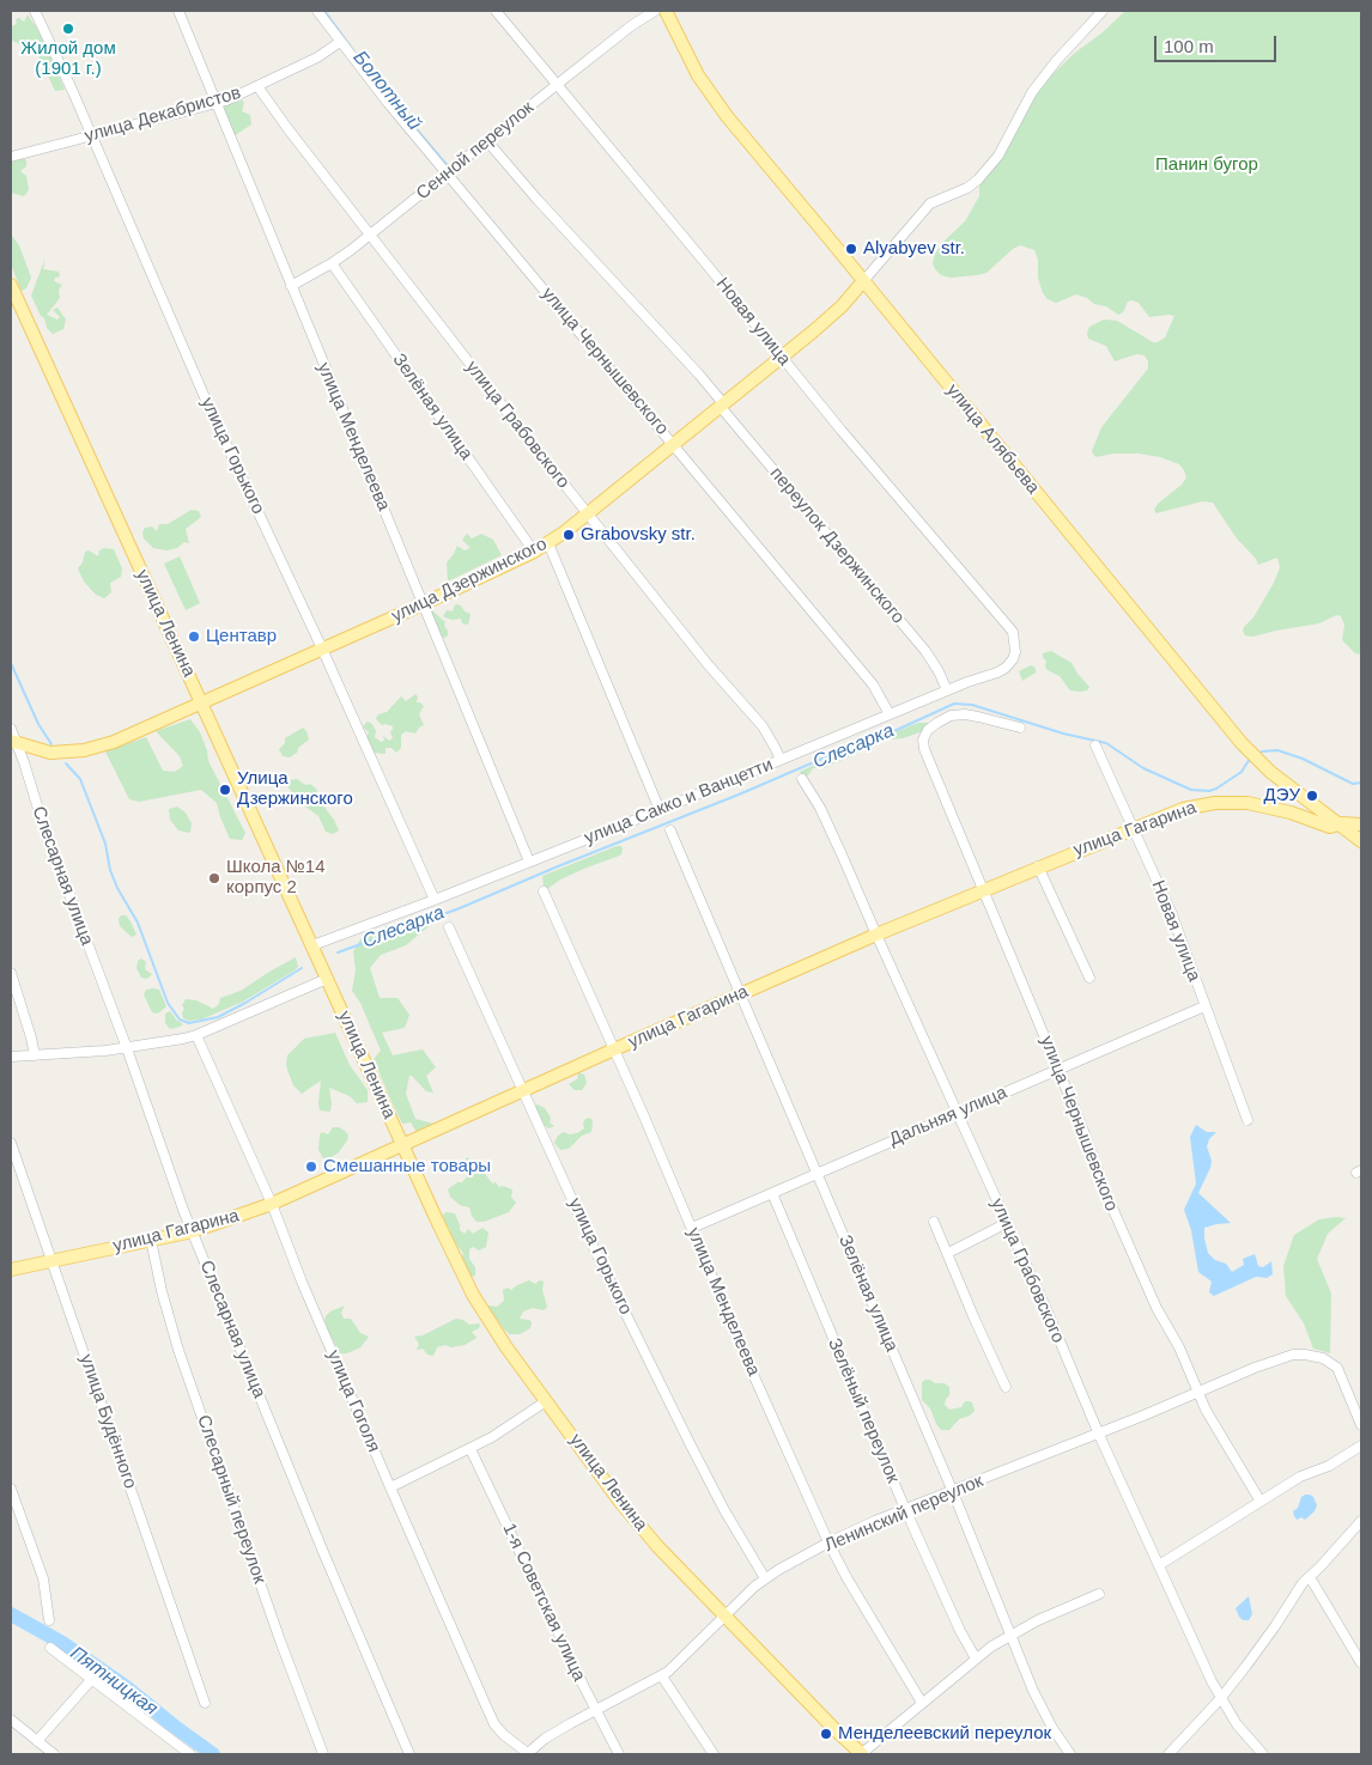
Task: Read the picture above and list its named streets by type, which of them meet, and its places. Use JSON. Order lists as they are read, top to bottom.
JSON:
{
  "streets": {
    "main road": [
      "улица Алябьева",
      "улица Дзержинского",
      "улица Ленина",
      "улица Гагарина"
    ],
    "street": [
      "улица Декабристов",
      "Сенной переулок",
      "Новая улица",
      "улица Чернышевского",
      "Зелёная улица",
      "улица Грабовского",
      "улица Менделеева",
      "улица Горького",
      "переулок Дзержинского",
      "улица Сакко и Ванцетти",
      "Слесарная улица",
      "Дальняя улица",
      "улица Гоголя",
      "Зелёный переулок",
      "улица Будённого",
      "Слесарный переулок",
      "Ленинский переулок",
      "1-я Советская улица"
    ]
  },
  "crossings": [
    ["улица Декабристов", "улица Чернышевского"],
    ["улица Декабристов", "улица Грабовского"],
    ["улица Декабристов", "улица Менделеева"],
    ["улица Декабристов", "улица Горького"],
    ["Сенной переулок", "Новая улица"],
    ["Сенной переулок", "улица Чернышевского"],
    ["Сенной переулок", "Зелёная улица"],
    ["Сенной переулок", "улица Грабовского"],
    ["Сенной переулок", "улица Менделеева"],
    ["Сенной переулок", "переулок Дзержинского"],
    ["Новая улица", "улица Дзержинского"],
    ["Новая улица", "улица Сакко и Ванцетти"],
    ["Новая улица", "улица Гагарина"],
    ["Новая улица", "Дальняя улица"],
    ["улица Чернышевского", "улица Дзержинского"],
    ["улица Чернышевского", "улица Сакко и Ванцетти"],
    ["улица Чернышевского", "улица Гагарина"],
    ["улица Чернышевского", "Дальняя улица"],
    ["улица Чернышевского", "Ленинский переулок"],
    ["Зелёная улица", "улица Дзержинского"],
    ["Зелёная улица", "улица Гагарина"],
    ["Зелёная улица", "Дальняя улица"],
    ["Зелёная улица", "Ленинский переулок"],
    ["улица Грабовского", "улица Дзержинского"],
    ["улица Грабовского", "улица Сакко и Ванцетти"],
    ["улица Грабовского", "улица Гагарина"],
    ["улица Грабовского", "Дальняя улица"],
    ["улица Грабовского", "Ленинский переулок"],
    ["улица Менделеева", "улица Дзержинского"],
    ["улица Менделеева", "улица Сакко и Ванцетти"],
    ["улица Менделеева", "улица Гагарина"],
    ["улица Менделеева", "Дальняя улица"],
    ["улица Менделеева", "Ленинский переулок"],
    ["улица Алябьева", "улица Дзержинского"],
    ["улица Алябьева", "улица Гагарина"],
    ["улица Горького", "улица Дзержинского"],
    ["улица Горького", "улица Сакко и Ванцетти"],
    ["улица Горького", "улица Гагарина"],
    ["улица Горького", "Ленинский переулок"],
    ["переулок Дзержинского", "улица Дзержинского"],
    ["переулок Дзержинского", "улица Сакко и Ванцетти"],
    ["улица Дзержинского", "улица Ленина"],
    ["улица Дзержинского", "Слесарная улица"],
    ["улица Ленина", "улица Сакко и Ванцетти"],
    ["улица Ленина", "улица Гагарина"],
    ["улица Ленина", "Ленинский переулок"],
    ["улица Гагарина", "Слесарная улица"],
    ["улица Гагарина", "улица Гоголя"],
    ["улица Гагарина", "улица Будённого"],
    ["улица Гагарина", "Слесарный переулок"],
    ["Дальняя улица", "Зелёный переулок"],
    ["улица Гоголя", "Ленинский переулок"],
    ["Зелёный переулок", "Ленинский переулок"],
    ["Ленинский переулок", "1-я Советская улица"]
  ],
  "water": ["Болотный", "Слесарка", "Пятницкая"],
  "parks": ["Панин бугор"],
  "places": [
    "Жилой дом (1901 г.)",
    "Alyabyev str.",
    "Grabovsky str.",
    "Центавр",
    "Улица Дзержинского",
    "ДЭУ",
    "Школа №14 корпус 2",
    "Смешанные товары",
    "Менделеевский переулок"
  ],
  "scale_bar": "100 m"
}
